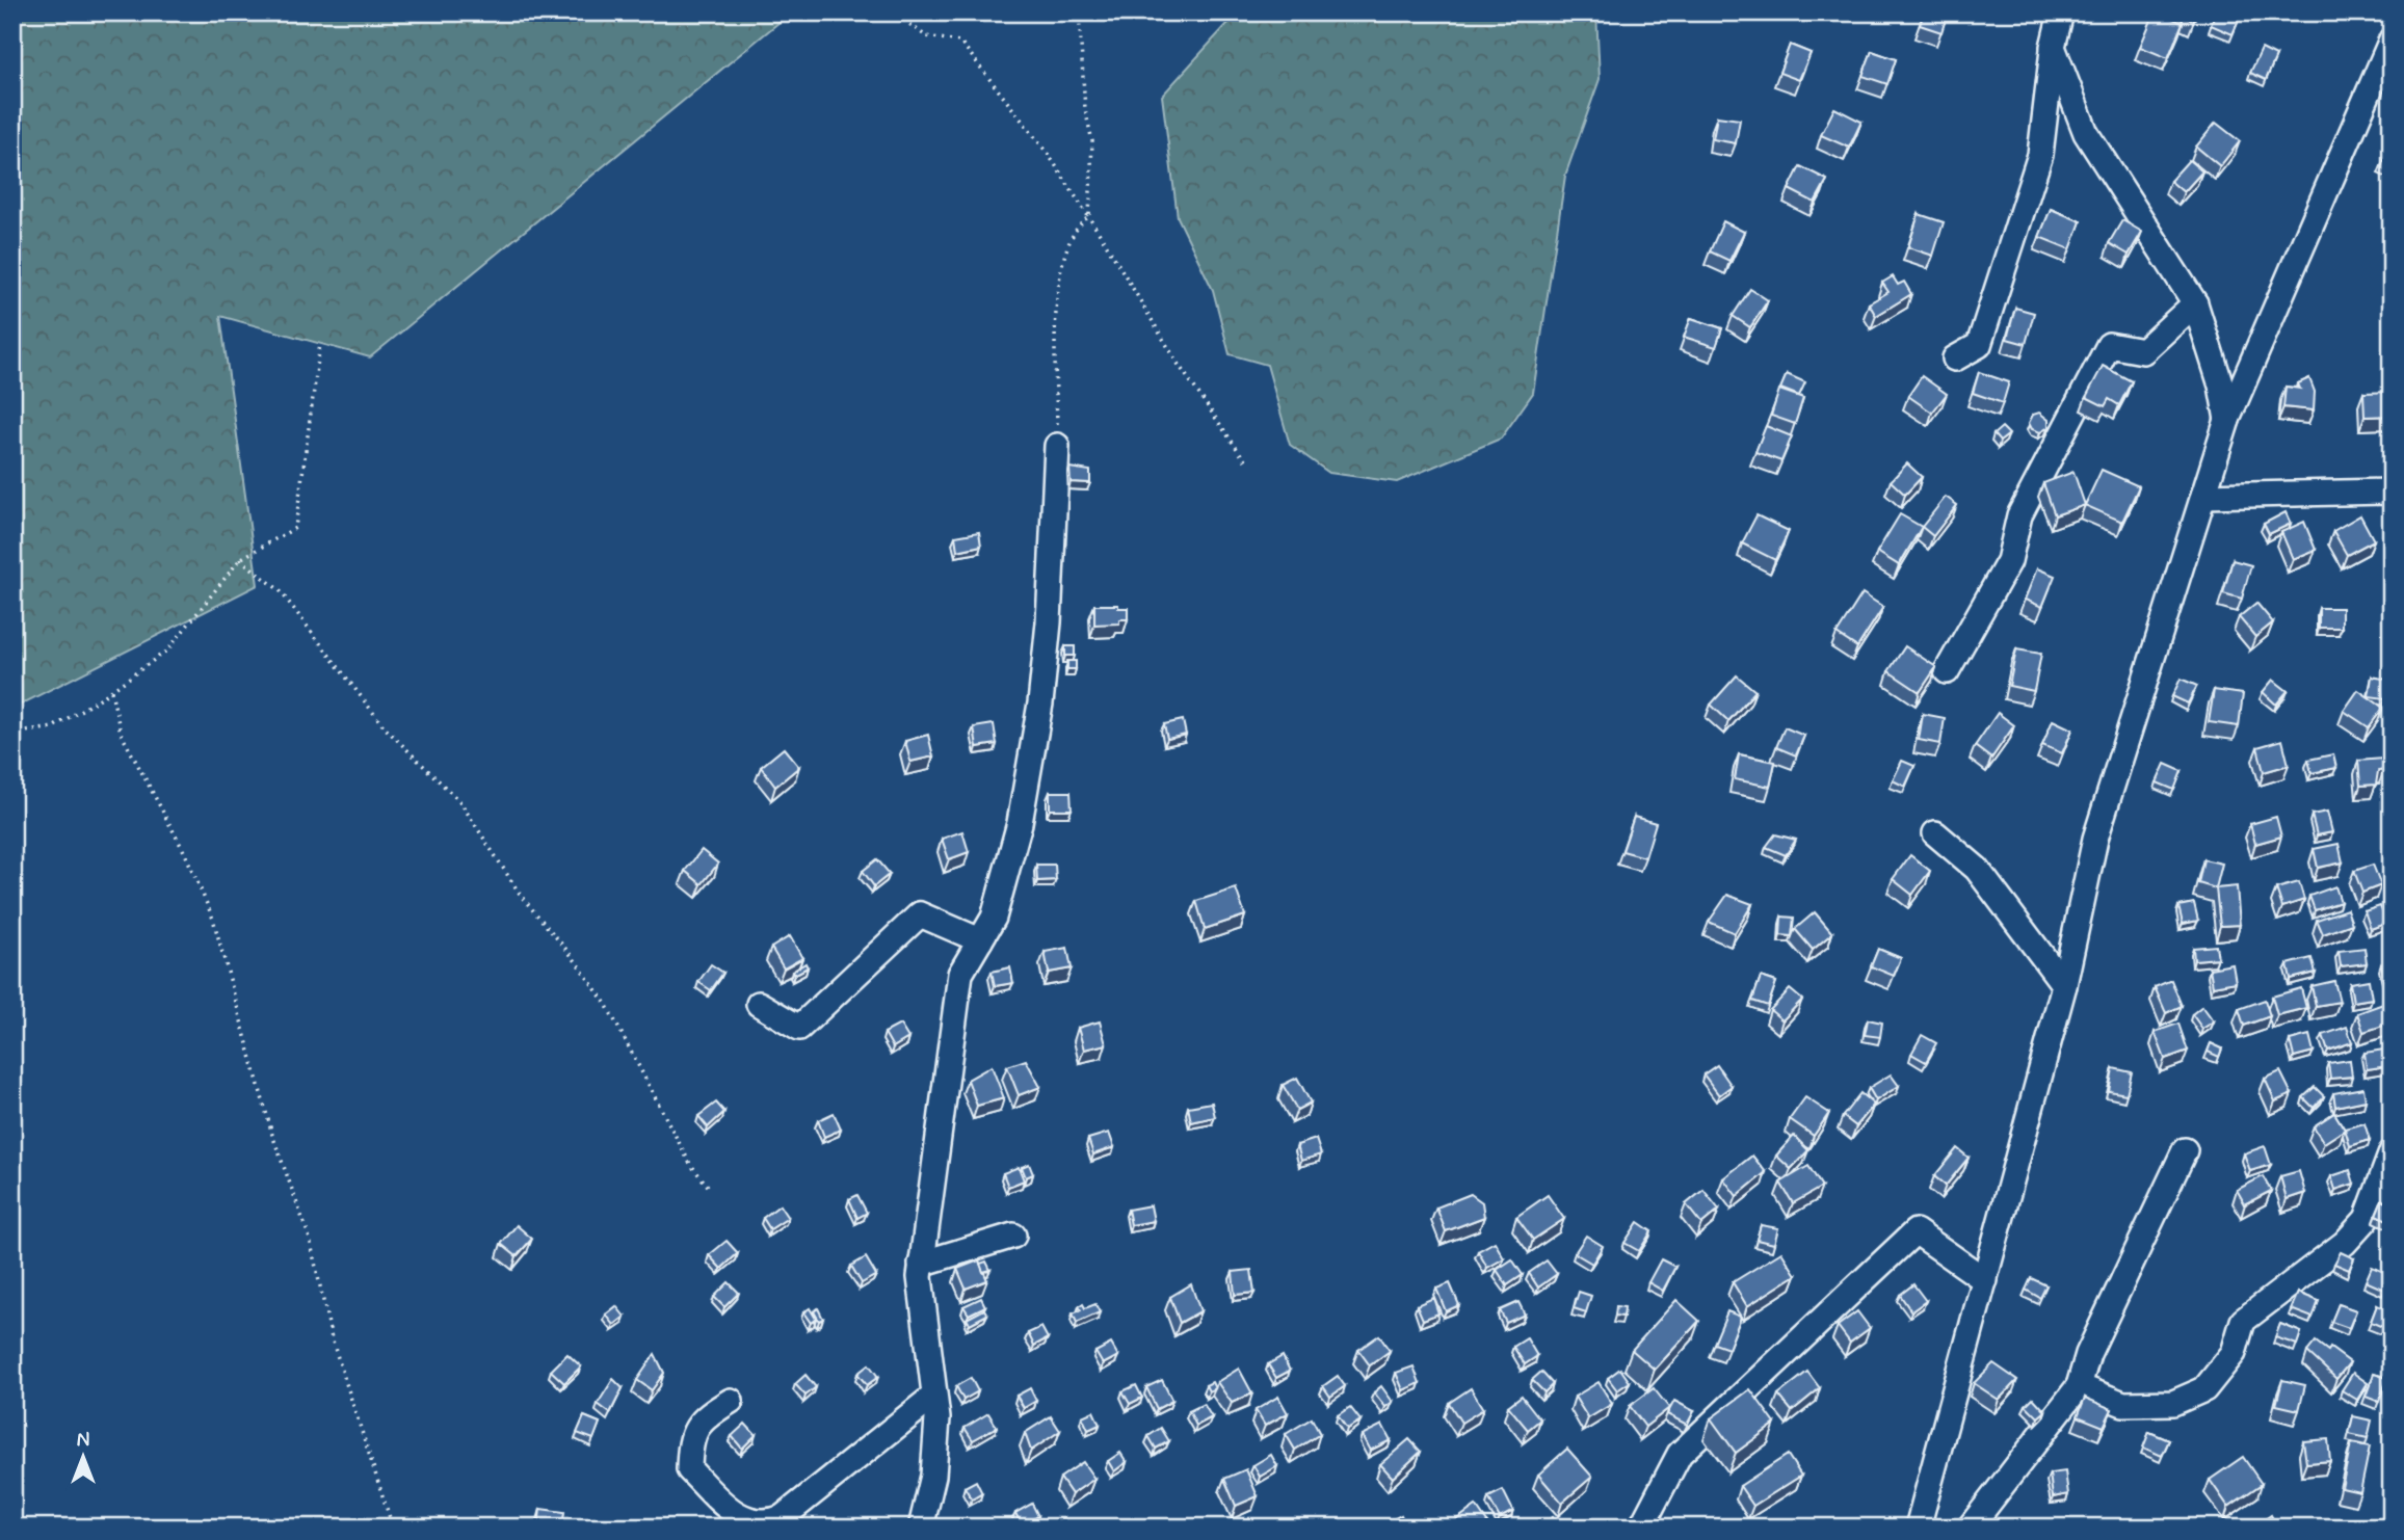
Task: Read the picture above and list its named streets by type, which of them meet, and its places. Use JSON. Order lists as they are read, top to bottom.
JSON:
{
  "north": "top"
}
